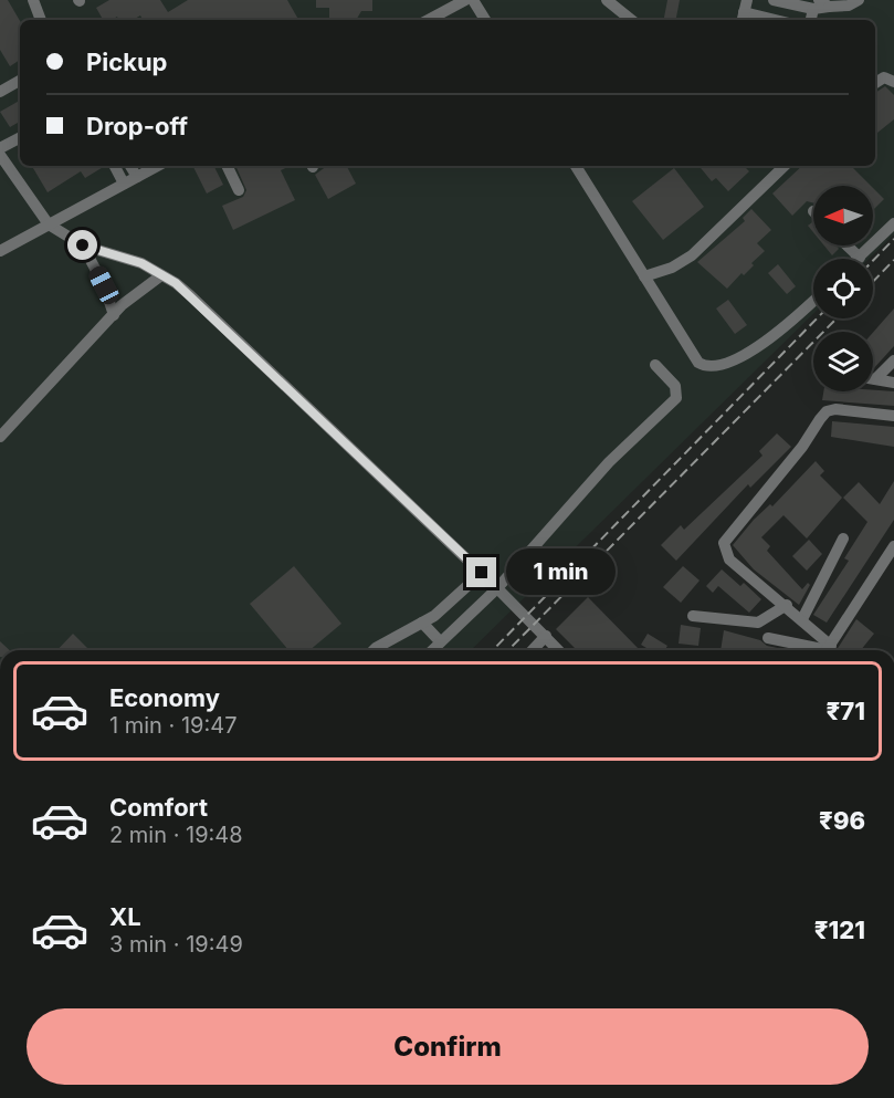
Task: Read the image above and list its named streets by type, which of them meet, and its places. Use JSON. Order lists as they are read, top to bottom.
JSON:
{
  "north": "left",
  "page": {
    "banner": ["Pickup", "Drop-off"],
    "bubble": "1 min",
    "list": [
      {
        "name": "Economy",
        "note": "1 min · 19:47",
        "value": "₹71"
      },
      {
        "name": "Comfort",
        "note": "2 min · 19:48",
        "value": "₹96"
      },
      {
        "name": "XL",
        "note": "3 min · 19:49",
        "value": "₹121"
      }
    ],
    "buttons": "Confirm"
  }
}
